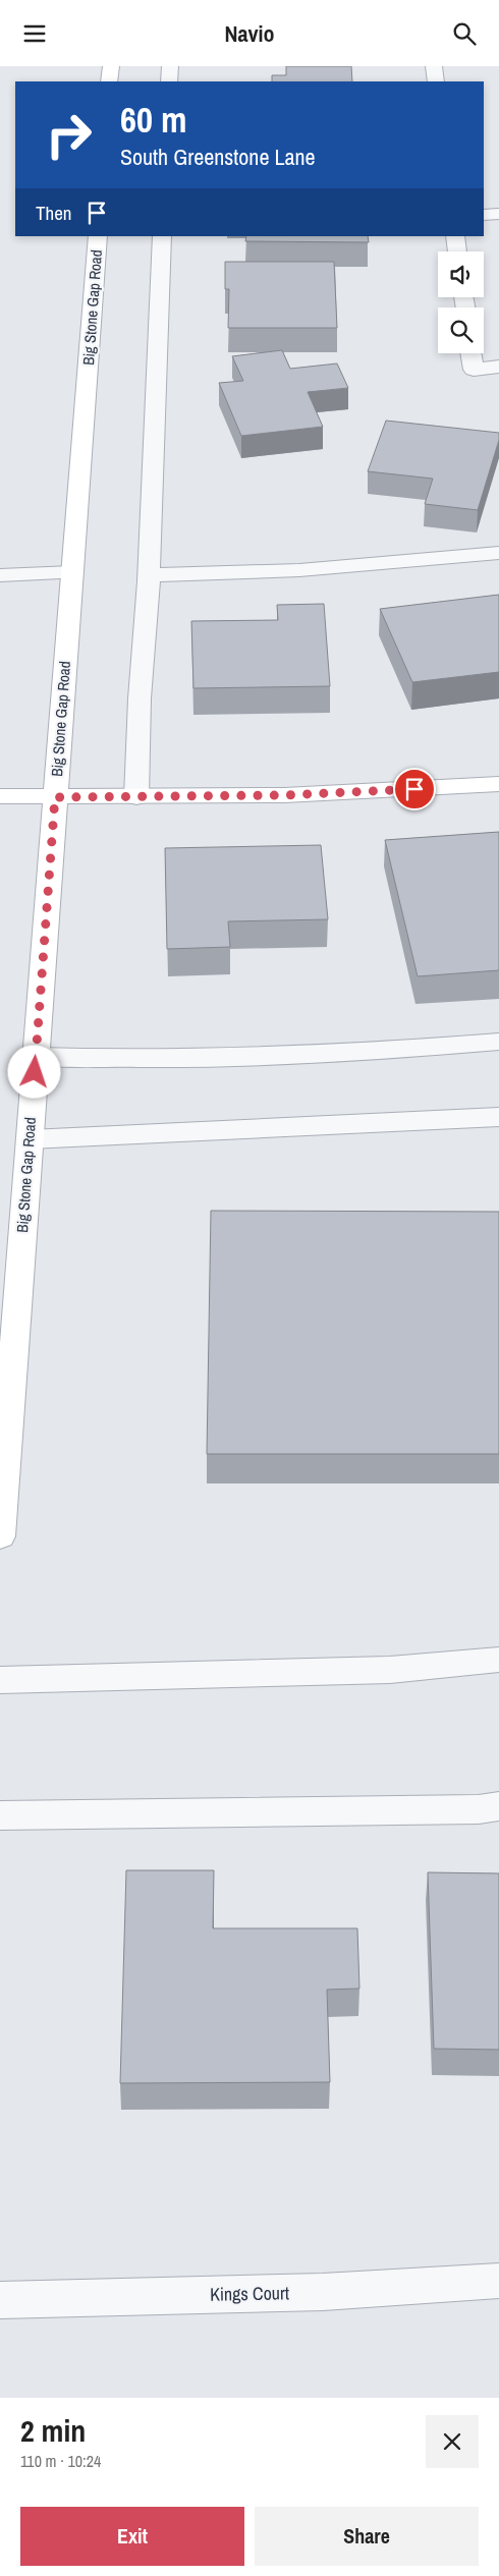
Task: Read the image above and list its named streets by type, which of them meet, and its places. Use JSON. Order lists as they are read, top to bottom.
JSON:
{
  "streets": {
    "street": ["Big Stone Gap Road", "Kings Court"]
  },
  "page": {
    "header": "Navio",
    "turn": ["60 m", "South Greenstone Lane"],
    "then": "Then",
    "heading": ["2 min", "110 m · 10:24"],
    "buttons": ["Exit", "Share"]
  }
}
